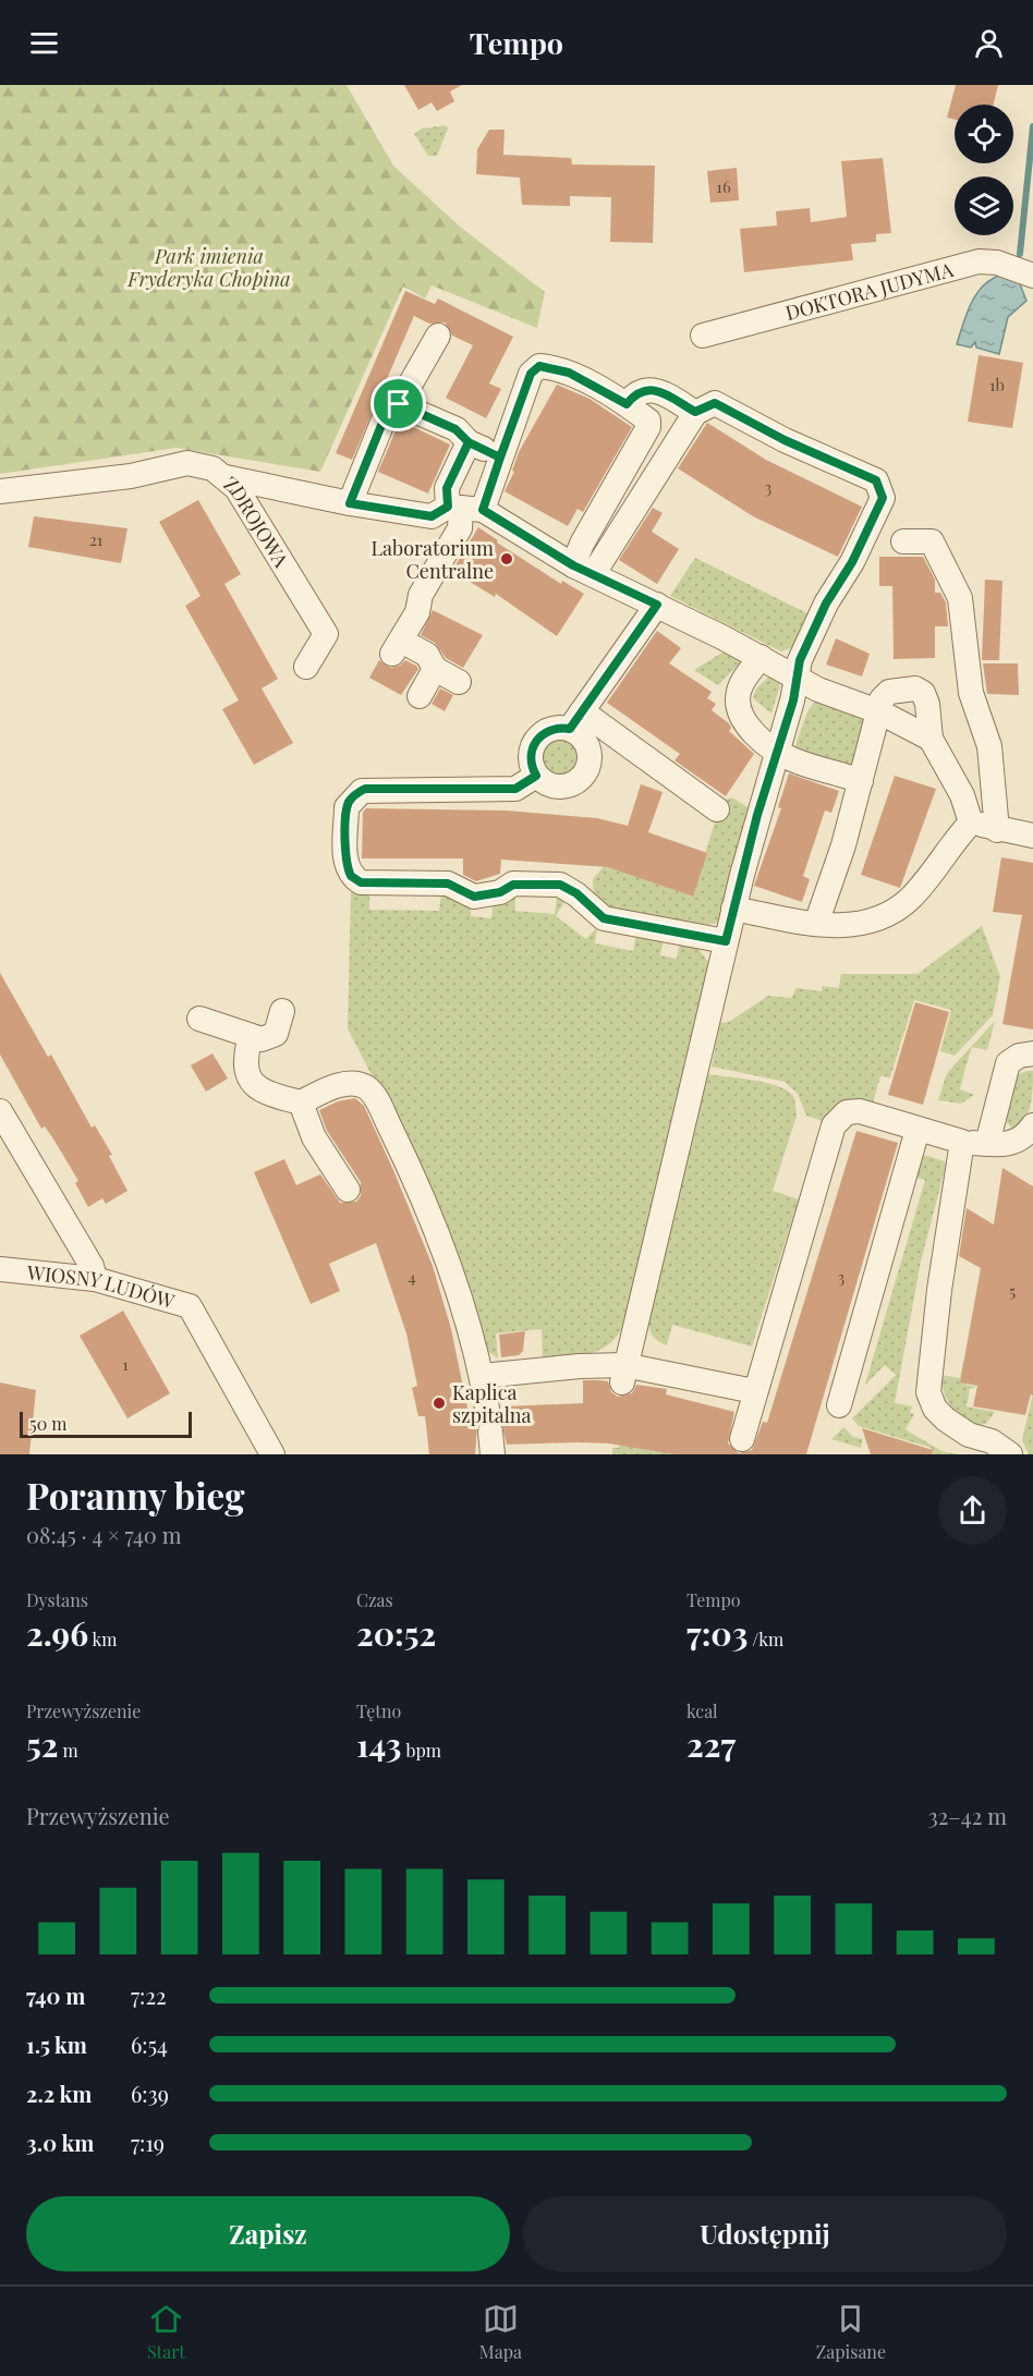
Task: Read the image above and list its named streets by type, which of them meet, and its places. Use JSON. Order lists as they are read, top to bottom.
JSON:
{
  "streets": {
    "street": ["DOKTORA JUDYMA", "ZDROJOWA", "WIOSNY LUDÓW"]
  },
  "parks": ["Park imienia Fryderyka Chopina"],
  "places": ["Laboratorium Centralne", "Kaplica szpitalna"],
  "house_numbers": [
    "16",
    "1b",
    "3",
    "21",
    "4",
    "3",
    "5",
    "1"
  ],
  "scale_bar": "50 m",
  "page": {
    "header": "Tempo",
    "scale": "50 m",
    "heading": ["Poranny bieg", "08:45 · 4 × 740 m"],
    "stats": [
      ["Dystans", "2.96 km"],
      ["Czas", "20:52"],
      ["Tempo", "7:03 /km"],
      ["Przewyższenie", "52 m"],
      ["Tętno", "143 bpm"],
      ["kcal", "227"]
    ],
    "chart": ["Przewyższenie", "32–42 m"],
    "list": [
      {
        "name": "740 m",
        "note": "7:22"
      },
      {
        "name": "1.5 km",
        "note": "6:54"
      },
      {
        "name": "2.2 km",
        "note": "6:39"
      },
      {
        "name": "3.0 km",
        "note": "7:19"
      }
    ],
    "buttons": ["Zapisz", "Udostępnij"],
    "tabs": ["Start", "Mapa", "Zapisane"]
  }
}
